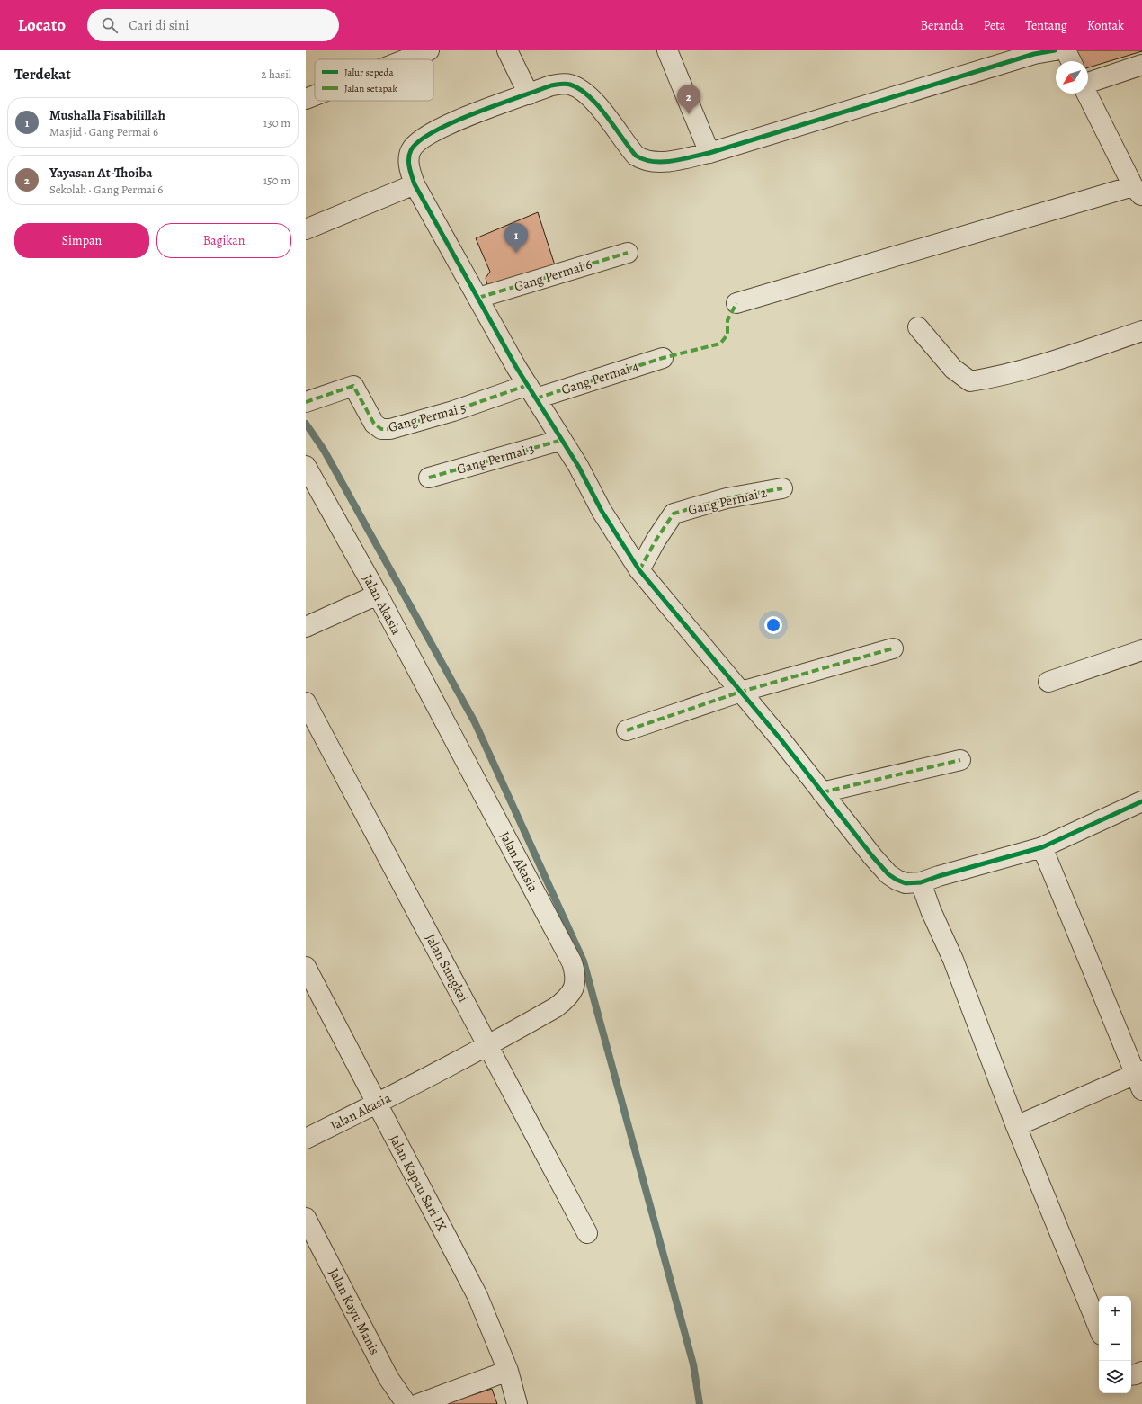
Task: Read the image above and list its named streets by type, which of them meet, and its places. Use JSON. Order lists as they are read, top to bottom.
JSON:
{
  "streets": {
    "street": [
      "Gang Permai 6",
      "Gang Permai 4",
      "Gang Permai 5",
      "Gang Permai 3",
      "Gang Permai 2",
      "Jalan Akasia",
      "Jalan Sungkai",
      "Jalan Kapau Sari IX",
      "Jalan Kayu Manis"
    ]
  },
  "crossings": [
    ["Gang Permai 4", "Gang Permai 5"],
    ["Jalan Akasia", "Jalan Sungkai"],
    ["Jalan Akasia", "Jalan Kapau Sari IX"]
  ],
  "legend": ["Jalur sepeda", "Jalan setapak"],
  "north": "bottom left",
  "page": {
    "header": "Locato",
    "search": "Cari di sini",
    "nav": [
      "Beranda",
      "Peta",
      "Tentang",
      "Kontak"
    ],
    "heading": ["Terdekat", "2 hasil"],
    "pins": ["2", "1"],
    "list": [
      {
        "mark": "1",
        "name": "Mushalla Fisabilillah",
        "note": "Masjid · Gang Permai 6",
        "value": "130 m"
      },
      {
        "mark": "2",
        "name": "Yayasan At-Thoiba",
        "note": "Sekolah · Gang Permai 6",
        "value": "150 m"
      }
    ],
    "buttons": ["Simpan", "Bagikan"],
    "map_buttons": ["+", "−"]
  }
}
